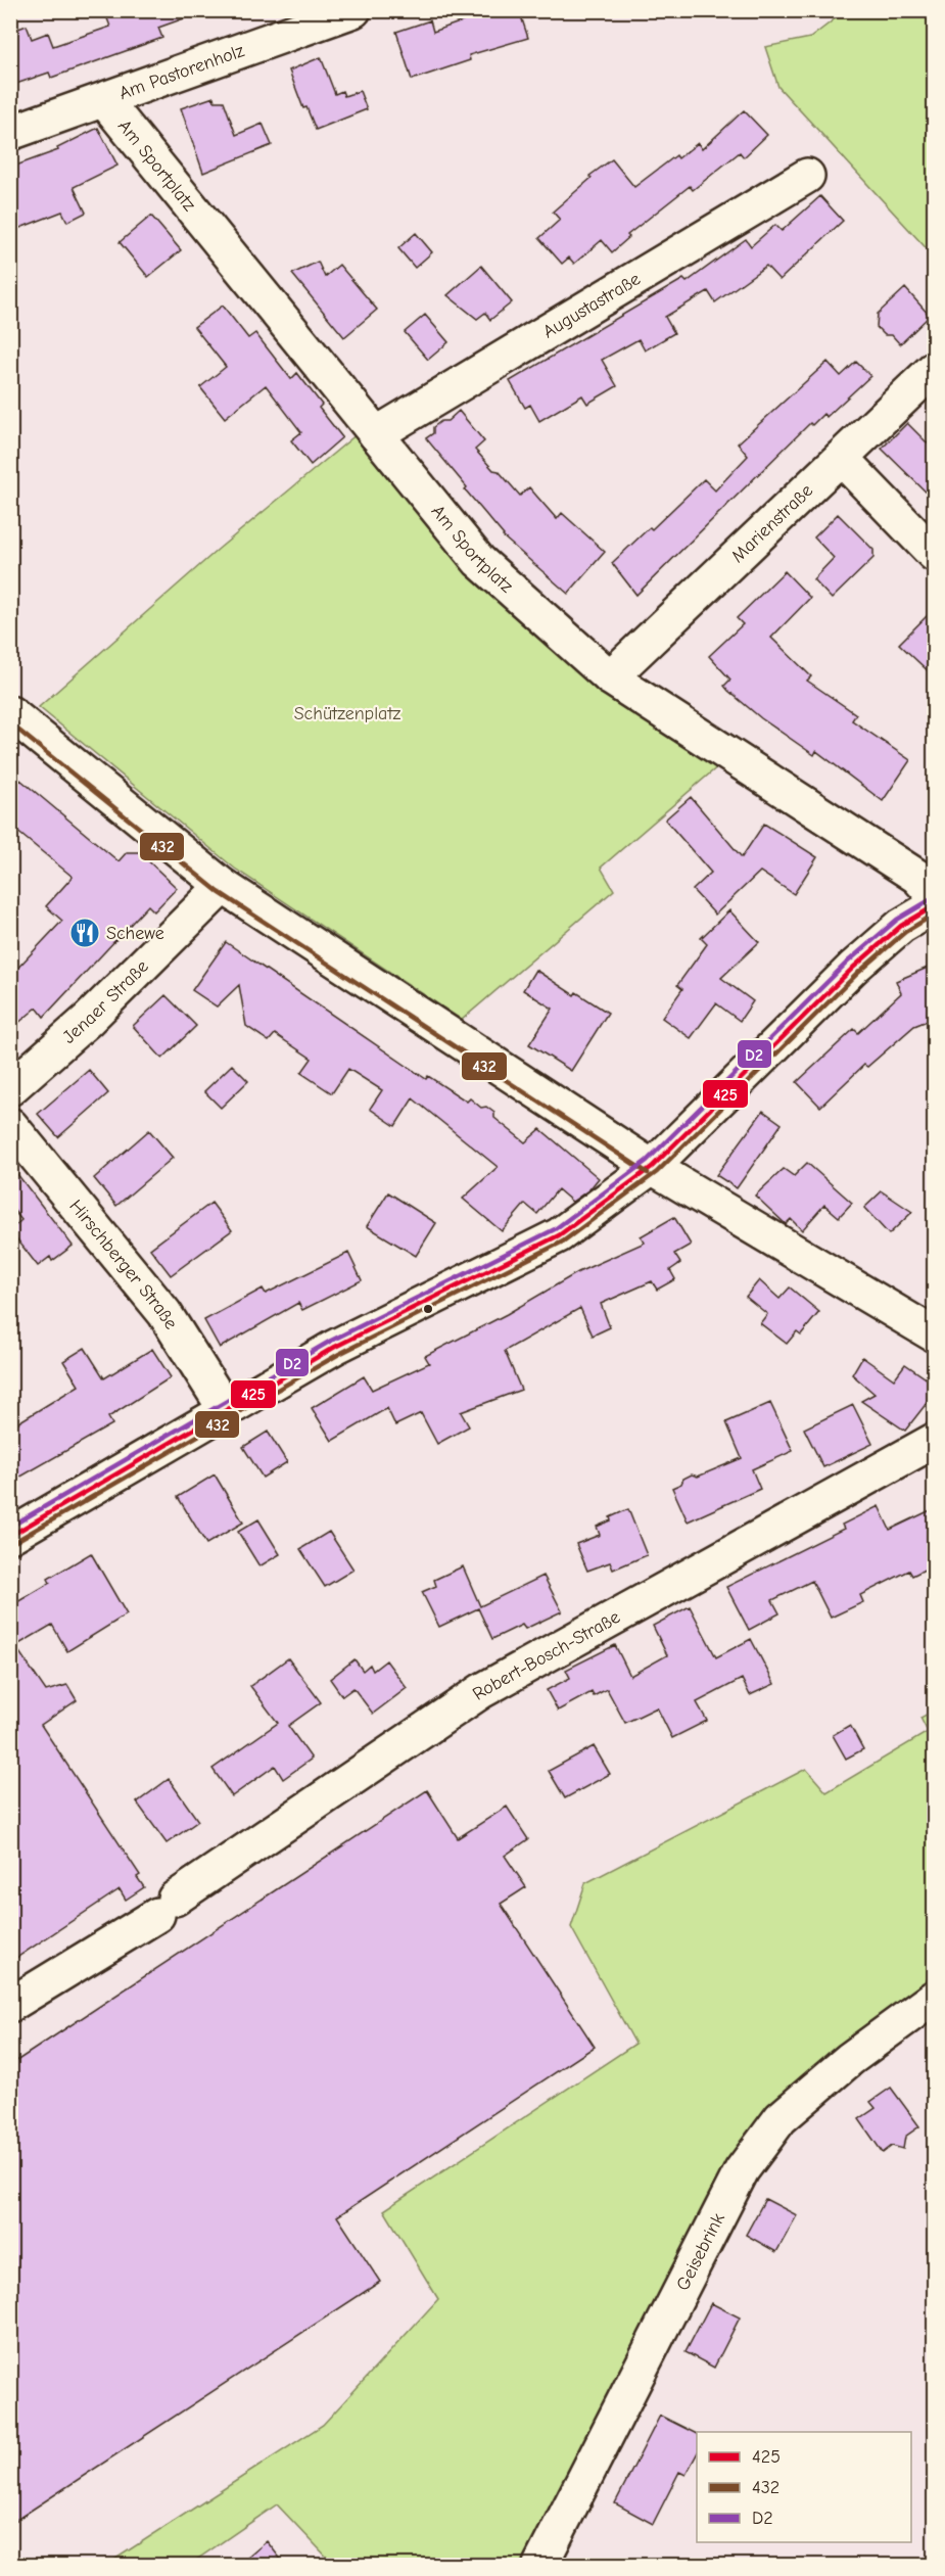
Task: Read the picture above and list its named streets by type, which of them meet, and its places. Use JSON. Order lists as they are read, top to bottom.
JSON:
{
  "streets": {
    "street": [
      "Am Pastorenholz",
      "Am Sportplatz",
      "Augustastraße",
      "Marienstraße",
      "Jenaer Straße",
      "Hirschberger Straße",
      "Robert-Bosch-Straße",
      "Geisebrink"
    ]
  },
  "crossings": [
    ["Am Pastorenholz", "Am Sportplatz"],
    ["Am Sportplatz", "Augustastraße"],
    ["Am Sportplatz", "Marienstraße"]
  ],
  "parks": ["Schützenplatz"],
  "places": {
    "restaurant": ["Schewe"]
  },
  "lines": ["transit line 432", "transit line D2", "transit line 425"],
  "legend": ["425", "432", "D2"]
}
